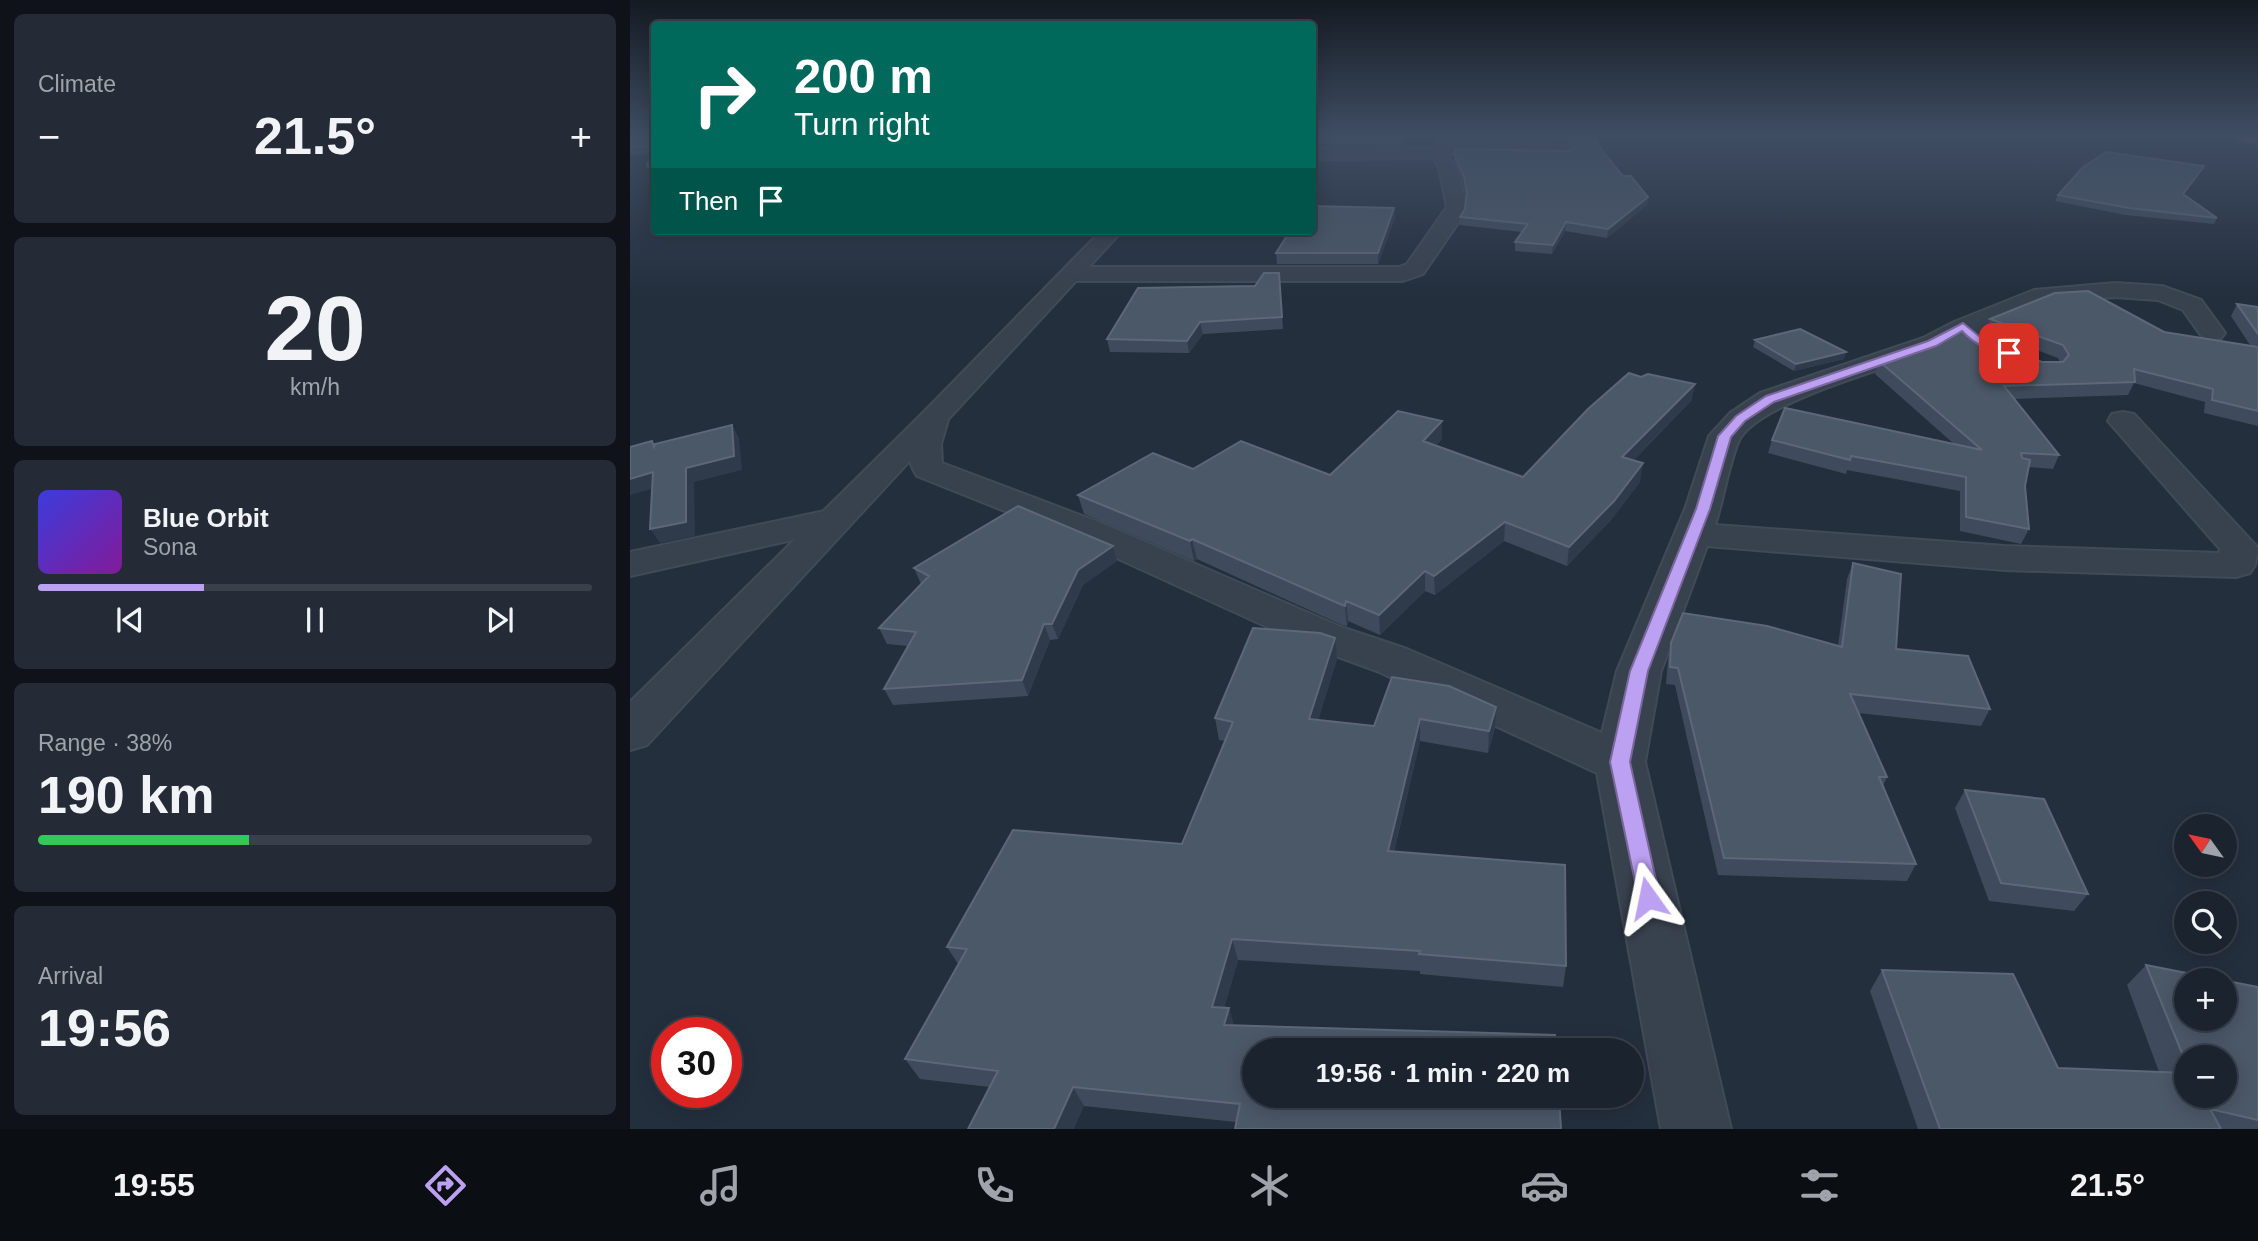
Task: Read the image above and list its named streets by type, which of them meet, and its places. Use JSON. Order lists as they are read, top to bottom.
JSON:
{
  "north": "top left",
  "page": {
    "tile": [
      "Climate",
      ["20", "km/h"],
      ["Range · 38%", "190 km"],
      ["Arrival", "19:56"]
    ],
    "turn": ["200 m", "Turn right"],
    "heat": ["−", "21.5°", "+"],
    "then": "Then",
    "song": ["Blue Orbit", "Sona"],
    "map_buttons": ["+", "−"],
    "limit": "30",
    "trip": "19:56 · 1 min · 220 m",
    "tabs": ["19:55", "21.5°"]
  }
}
